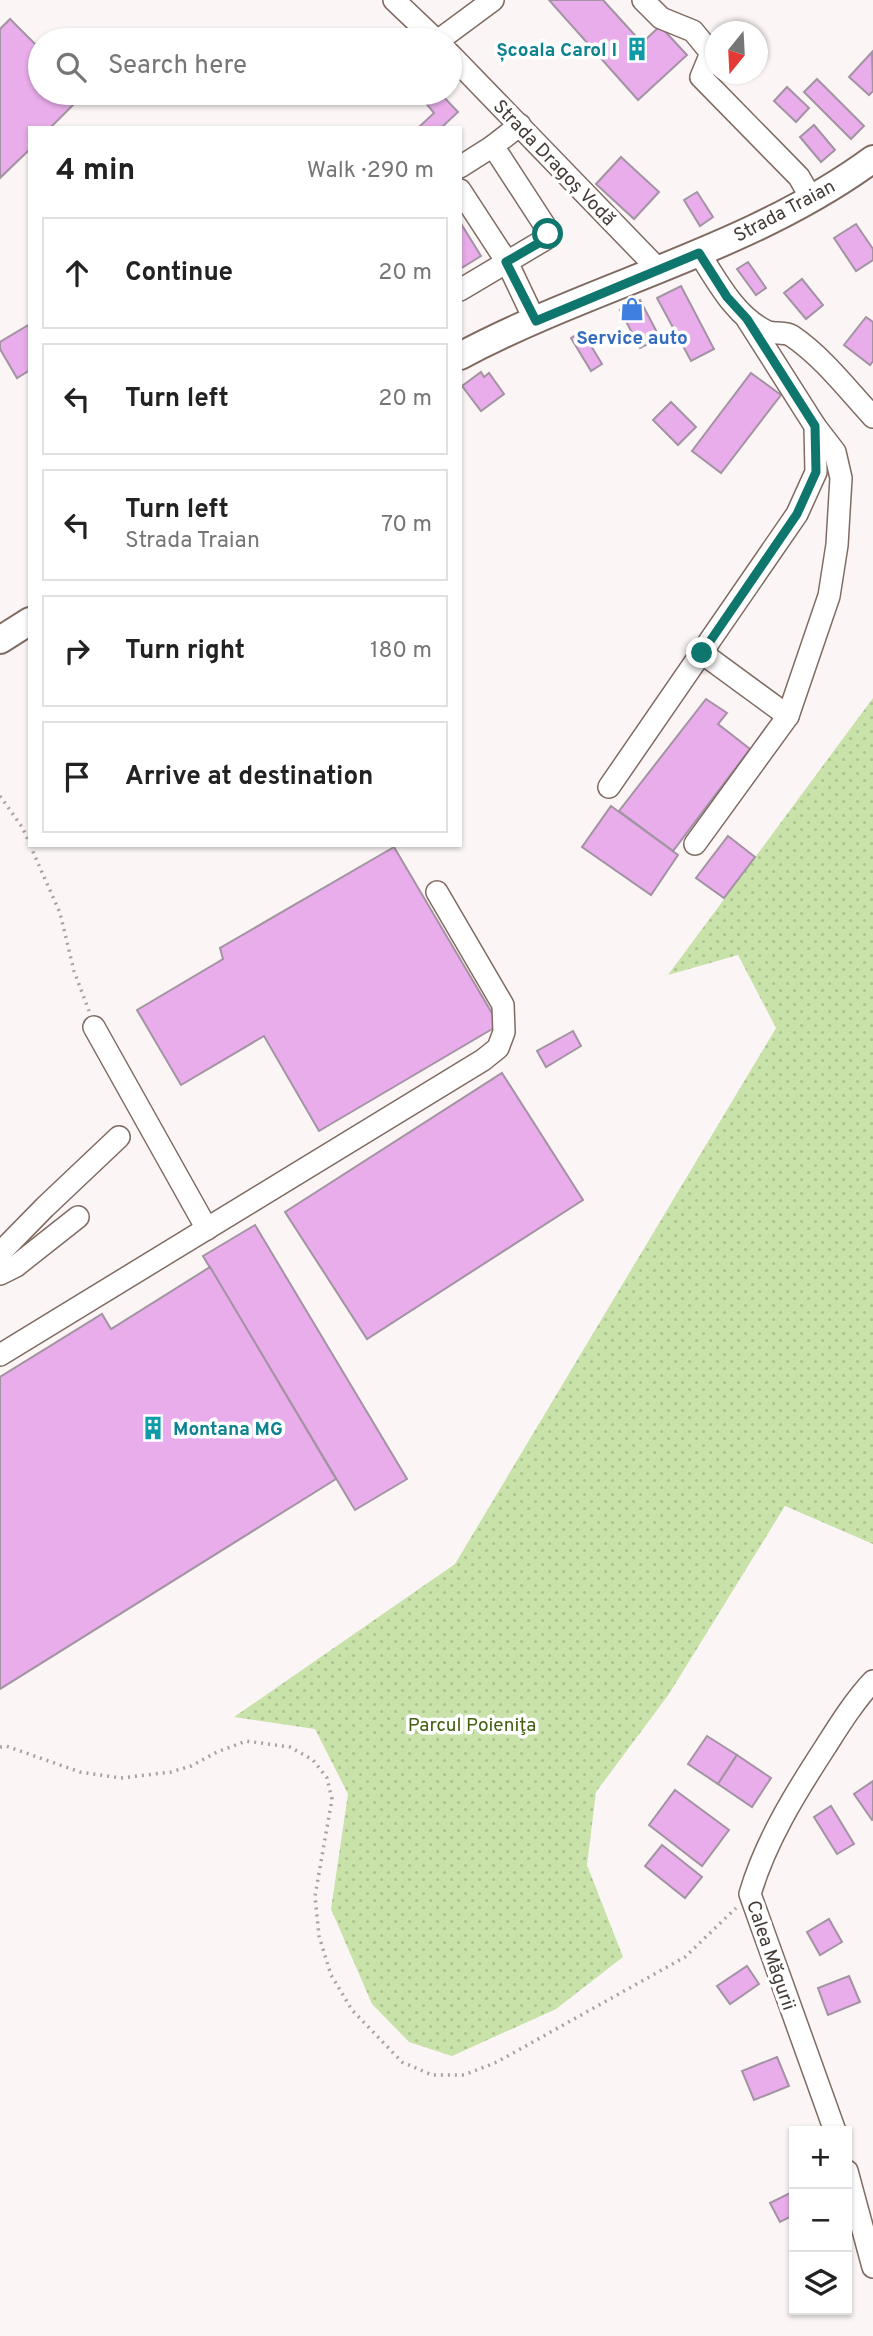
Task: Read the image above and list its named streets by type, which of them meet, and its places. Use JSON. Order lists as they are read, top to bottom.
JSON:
{
  "streets": {
    "main road": ["Strada Traian"],
    "street": ["Strada Dragoș Vodă", "Calea Măgurii"]
  },
  "crossings": [
    ["Strada Dragoș Vodă", "Strada Traian"]
  ],
  "parks": ["Parcul Poieniţa"],
  "places": {
    "building": ["Școala Carol I", "Montana MG"],
    "shop": ["Service auto"]
  },
  "north": "bottom",
  "page": {
    "search": "Search here",
    "heading": ["4 min", "Walk · 290 m"],
    "list": [
      ["Continue", "20 m"],
      ["Turn left", "20 m"],
      ["Turn left", "Strada Traian", "70 m"],
      ["Turn right", "180 m"],
      "Arrive at destination"
    ],
    "map_buttons": ["+", "−"]
  }
}
